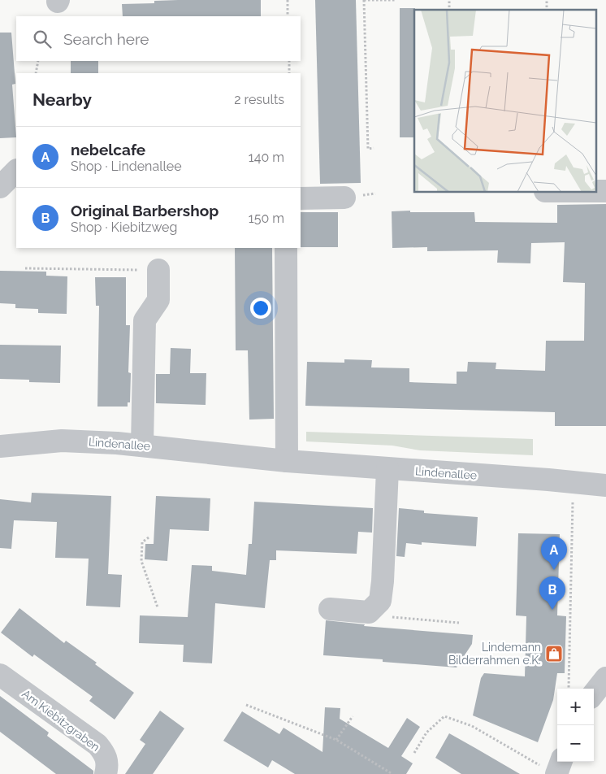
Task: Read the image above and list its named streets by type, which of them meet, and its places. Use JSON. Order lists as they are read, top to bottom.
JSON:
{
  "streets": {
    "street": ["Lindenallee", "Am Kiebitzgraben"]
  },
  "places": {
    "shop": ["Lindemann Bilderrahmen e.K."]
  },
  "page": {
    "search": "Search here",
    "heading": ["Nearby", "2 results"],
    "list": [
      {
        "mark": "A",
        "name": "nebelcafe",
        "note": "Shop · Lindenallee",
        "value": "140 m"
      },
      {
        "mark": "B",
        "name": "Original Barbershop",
        "note": "Shop · Kiebitzweg",
        "value": "150 m"
      }
    ],
    "pins": ["A", "B"],
    "map_buttons": ["+", "−"]
  }
}
